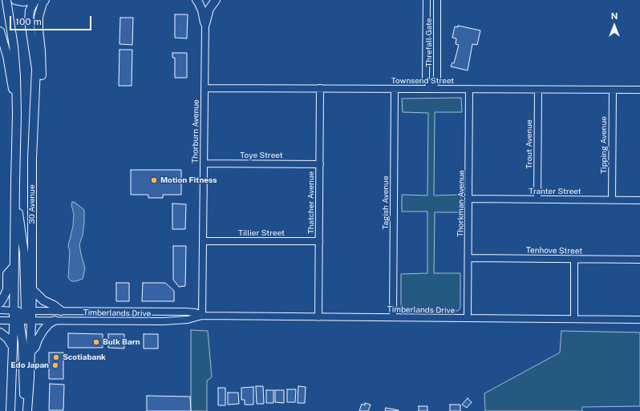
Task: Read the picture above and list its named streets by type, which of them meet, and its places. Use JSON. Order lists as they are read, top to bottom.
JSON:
{
  "streets": {
    "main road": ["30 Avenue"],
    "street": [
      "Threfall Gate",
      "Townsend Street",
      "Thorburn Avenue",
      "Trout Avenue",
      "Tipping Avenue",
      "Toye Street",
      "Tranter Street",
      "Thatcher Avenue",
      "Tagish Avenue",
      "Thorkman Avenue",
      "Tillier Street",
      "Tenhove Street",
      "Timberlands Drive"
    ]
  },
  "crossings": [
    ["Threfall Gate", "Townsend Street"],
    ["Townsend Street", "Thorburn Avenue"],
    ["Townsend Street", "Trout Avenue"],
    ["Townsend Street", "Tipping Avenue"],
    ["Townsend Street", "Thatcher Avenue"],
    ["Townsend Street", "Tagish Avenue"],
    ["Townsend Street", "Thorkman Avenue"],
    ["Thorburn Avenue", "Toye Street"],
    ["Thorburn Avenue", "Tillier Street"],
    ["Thorburn Avenue", "Timberlands Drive"],
    ["Trout Avenue", "Tranter Street"],
    ["Tipping Avenue", "Tranter Street"],
    ["Toye Street", "Thatcher Avenue"],
    ["Tranter Street", "Thorkman Avenue"],
    ["Thatcher Avenue", "Tillier Street"],
    ["Thatcher Avenue", "Timberlands Drive"],
    ["Tagish Avenue", "Timberlands Drive"],
    ["Thorkman Avenue", "Tenhove Street"],
    ["Thorkman Avenue", "Timberlands Drive"],
    ["30 Avenue", "Timberlands Drive"]
  ],
  "places": [
    "Motion Fitness",
    "Bulk Barn",
    "Scotiabank",
    "Edo Japan"
  ],
  "scale_bar": "100 m",
  "north": "top"
}
